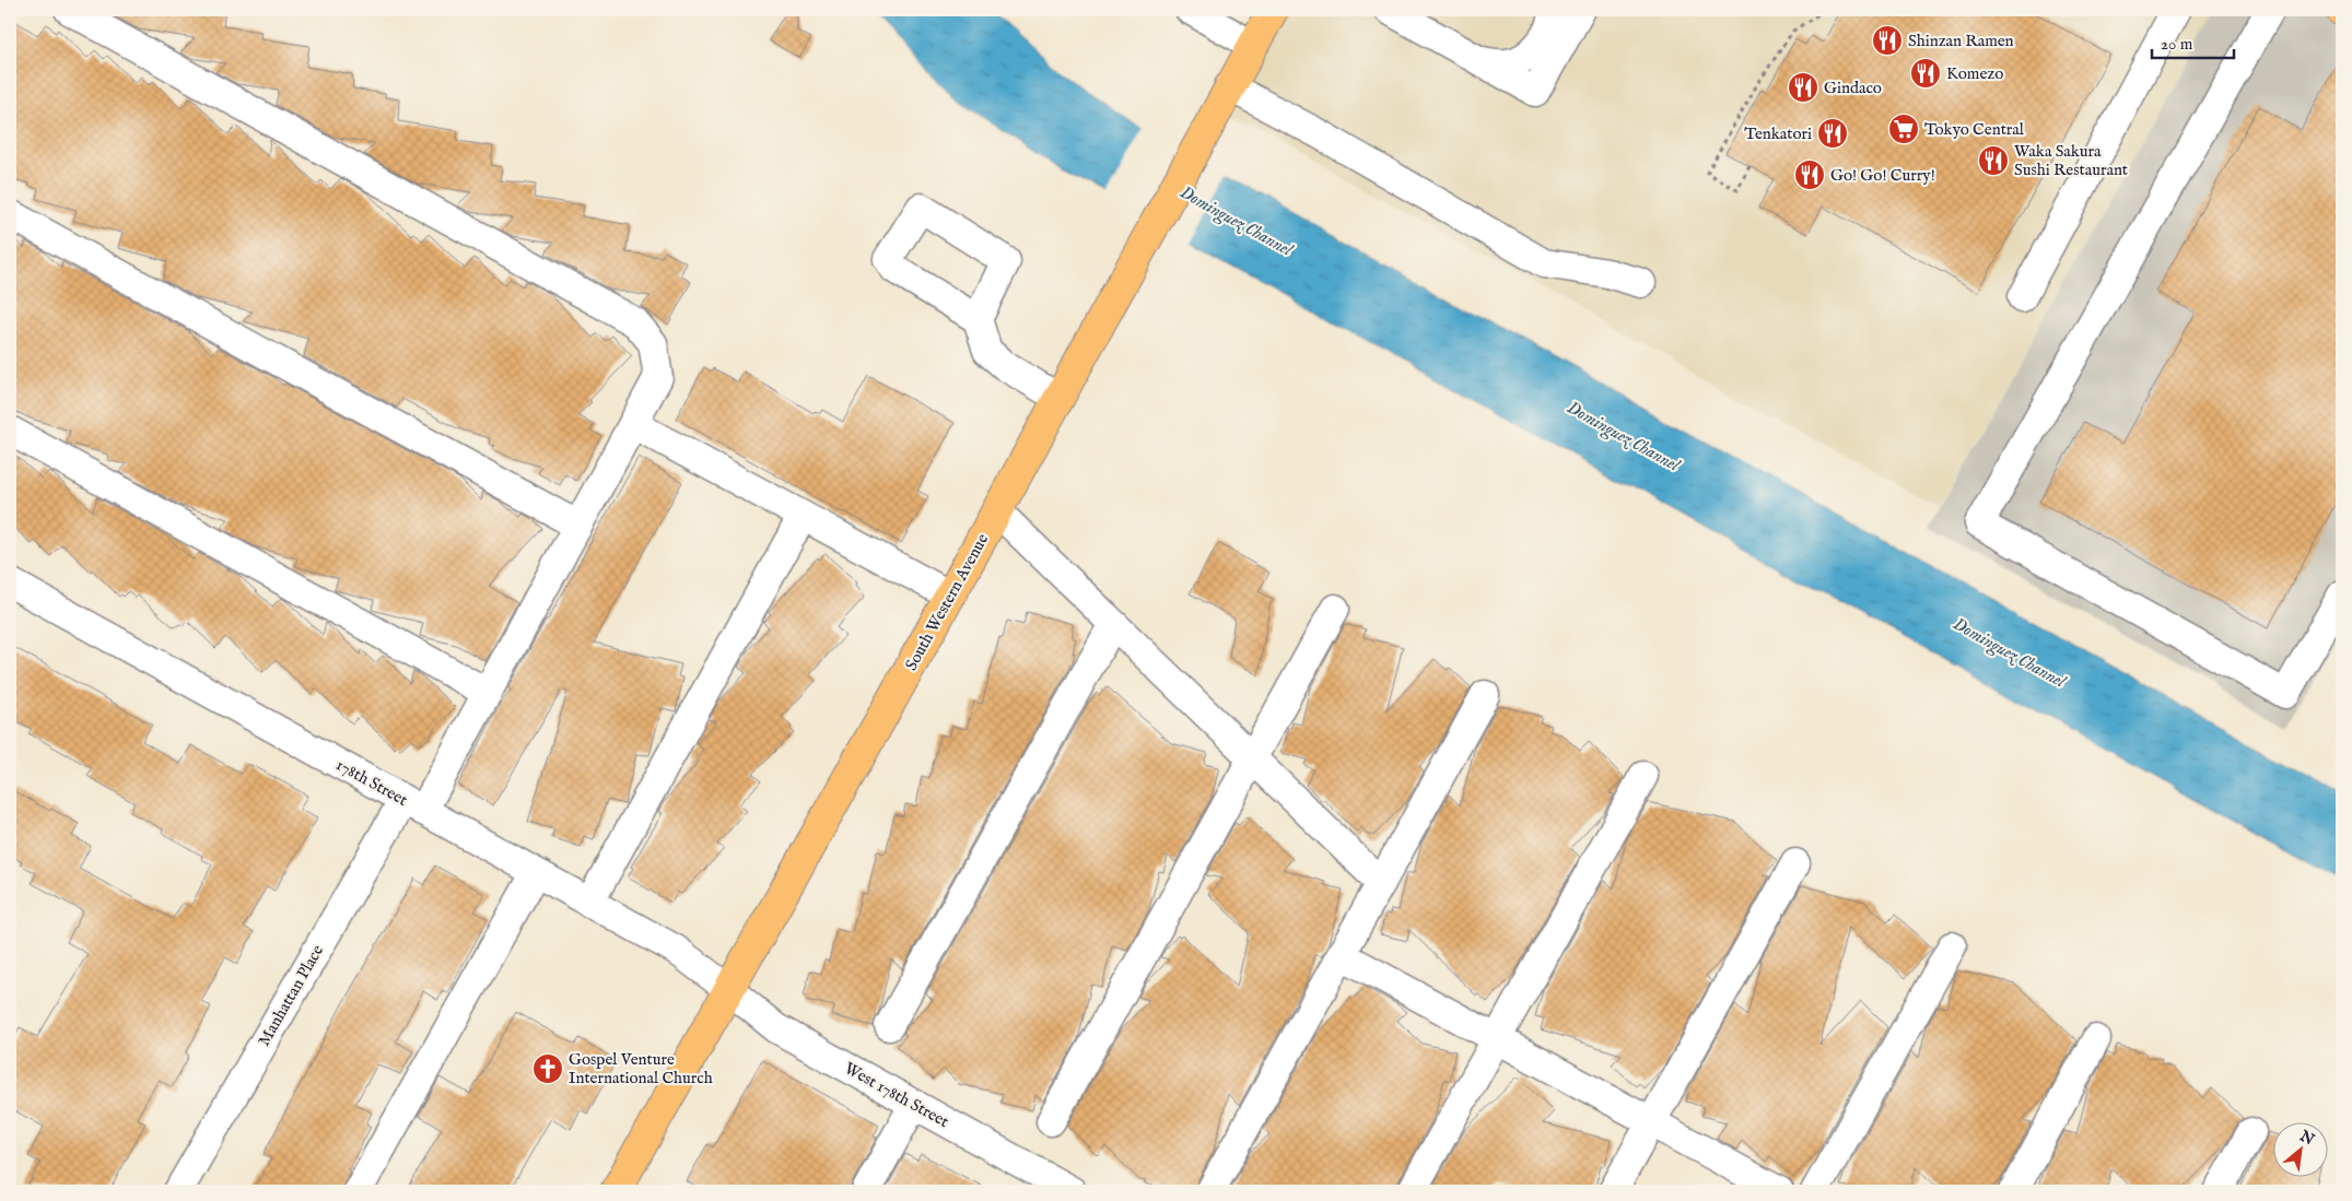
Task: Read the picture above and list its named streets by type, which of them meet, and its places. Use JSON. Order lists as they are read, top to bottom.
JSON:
{
  "streets": {
    "main road": ["South Western Avenue"],
    "street": ["178th Street", "Manhattan Place", "West 178th Street"]
  },
  "crossings": [
    ["South Western Avenue", "178th Street"],
    ["South Western Avenue", "West 178th Street"],
    ["178th Street", "Manhattan Place"],
    ["178th Street", "West 178th Street"]
  ],
  "water": ["Dominguez Channel"],
  "places": {
    "restaurant": [
      "Shinzan Ramen",
      "Komezo",
      "Gindaco",
      "Tenkatori",
      "Waka Sakura Sushi Restaurant",
      "Go! Go! Curry!"
    ],
    "supermarket": ["Tokyo Central"],
    "church": ["Gospel Venture International Church"]
  },
  "scale_bar": "20 m",
  "north": "top right"
}
